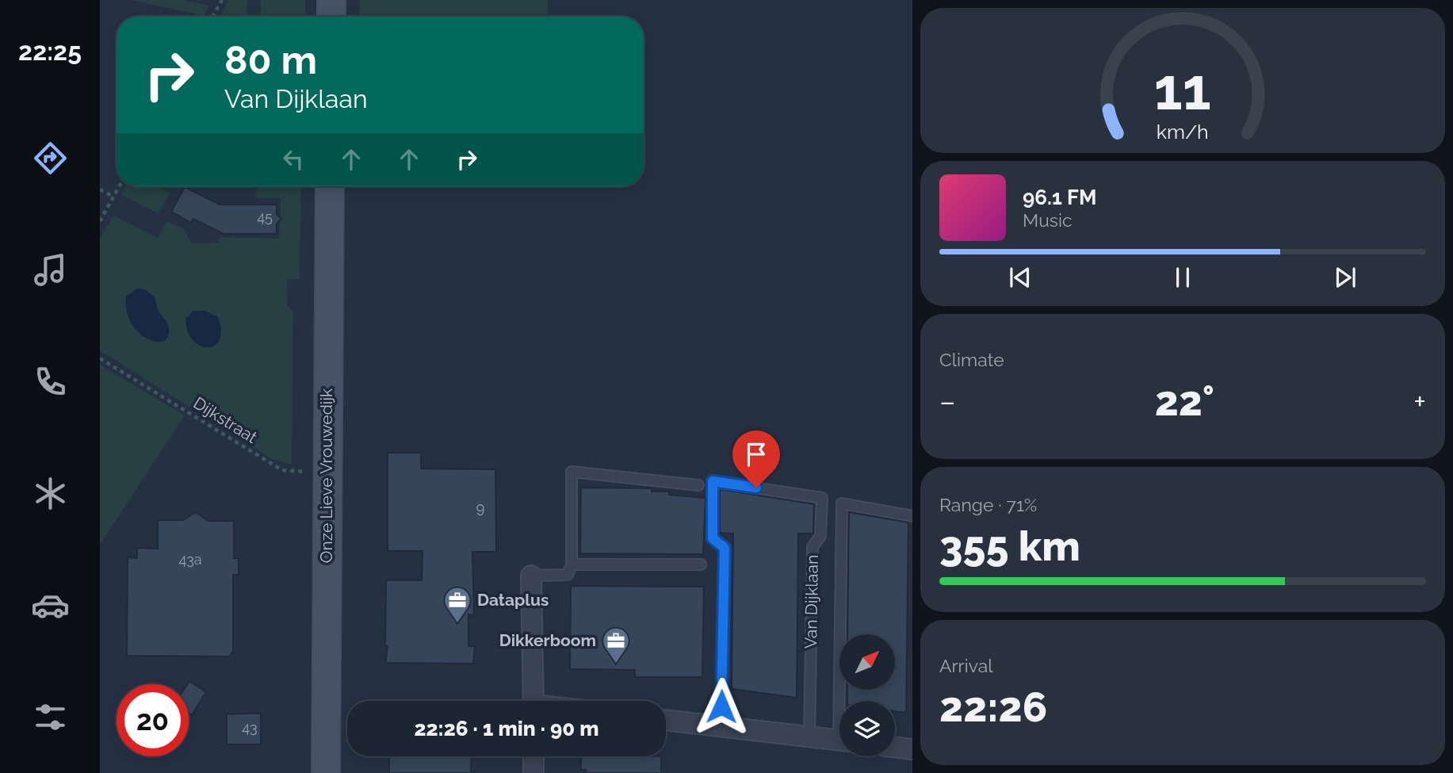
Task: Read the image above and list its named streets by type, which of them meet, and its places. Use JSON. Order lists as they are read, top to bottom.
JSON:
{
  "streets": {
    "main road": ["Onze Lieve Vrouwedijk"],
    "street": ["Van Dijklaan"],
    "path": ["Dijkstraat"]
  },
  "crossings": [
    ["Dijkstraat", "Onze Lieve Vrouwedijk"]
  ],
  "places": {
    "office": ["Dataplus", "Dikkerboom"]
  },
  "house_numbers": [
    "45",
    "9",
    "43a",
    "43"
  ],
  "north": "top right",
  "page": {
    "tabs": "22:25",
    "turn": ["80 m", "Van Dijklaan"],
    "song": ["96.1 FM", "Music"],
    "tile": [
      "Climate",
      ["Range · 71%", "355 km"],
      ["Arrival", "22:26"]
    ],
    "heat": ["−", "22°", "+"],
    "limit": "20",
    "trip": "22:26 · 1 min · 90 m",
    "gauge": ["11", "km/h"]
  }
}
